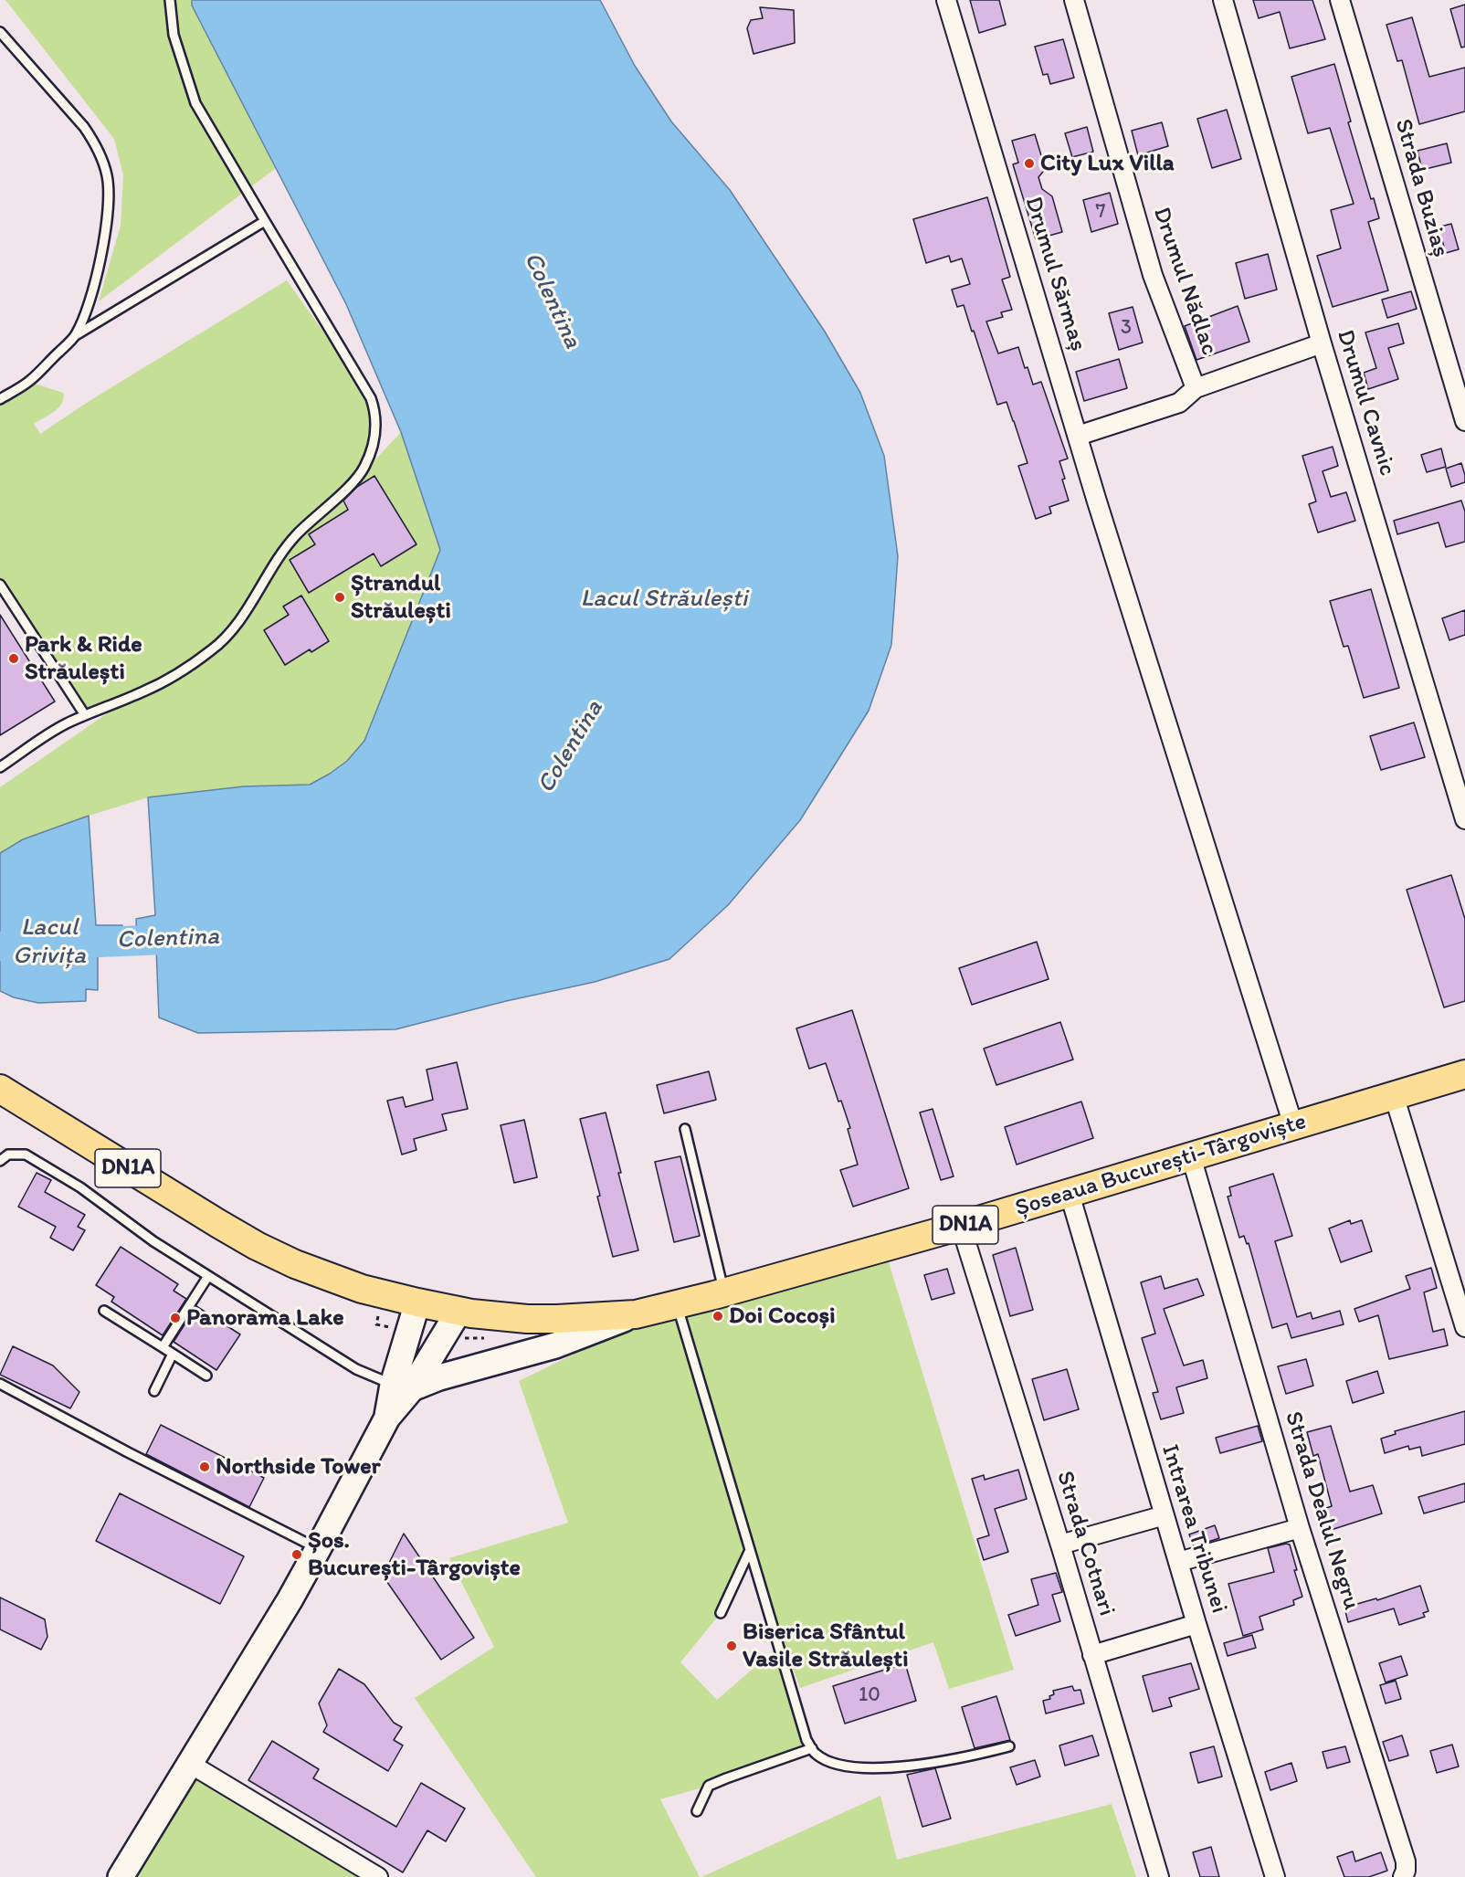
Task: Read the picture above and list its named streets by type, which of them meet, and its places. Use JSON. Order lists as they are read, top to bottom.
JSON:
{
  "streets": {
    "main road": ["Șoseaua București-Târgoviște", "DN1A"],
    "street": [
      "Strada Buziaș",
      "Drumul Sărmaș",
      "Drumul Nădlac",
      "Drumul Cavnic",
      "Strada Dealul Negru",
      "Intrarea Tribunei",
      "Strada Cotnari"
    ]
  },
  "crossings": [
    ["Drumul Sărmaș", "Șoseaua București-Târgoviște"],
    ["Șoseaua București-Târgoviște", "Strada Dealul Negru"],
    ["Șoseaua București-Târgoviște", "Intrarea Tribunei"],
    ["Șoseaua București-Târgoviște", "Strada Cotnari"]
  ],
  "water": ["Colentina", "Lacul Străulești", "Lacul Grivița"],
  "places": [
    "City Lux Villa",
    "Ștrandul Străulești",
    "Park & Ride Străulești",
    "Doi Cocoși",
    "Panorama Lake",
    "Northside Tower",
    "Șos. București-Târgoviște",
    "Biserica Sfântul Vasile Străulești"
  ],
  "house_numbers": ["7", "3", "10"]
}
